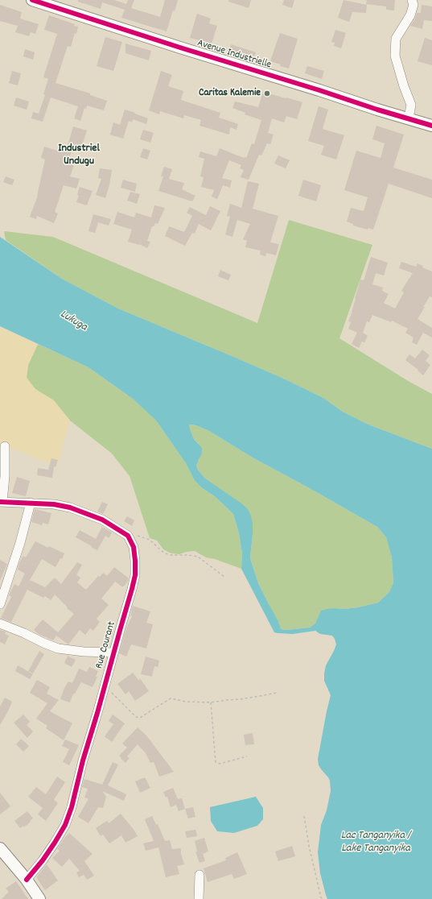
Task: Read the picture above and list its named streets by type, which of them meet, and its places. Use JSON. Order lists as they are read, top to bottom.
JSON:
{
  "streets": {
    "street": ["Avenue Industrielle", "Rue Courant"]
  },
  "districts": ["Industriel Undugu"],
  "water": ["Lukuga", "Lac Tanganyika / Lake Tanganyika"],
  "places": ["Caritas Kalemie"]
}
